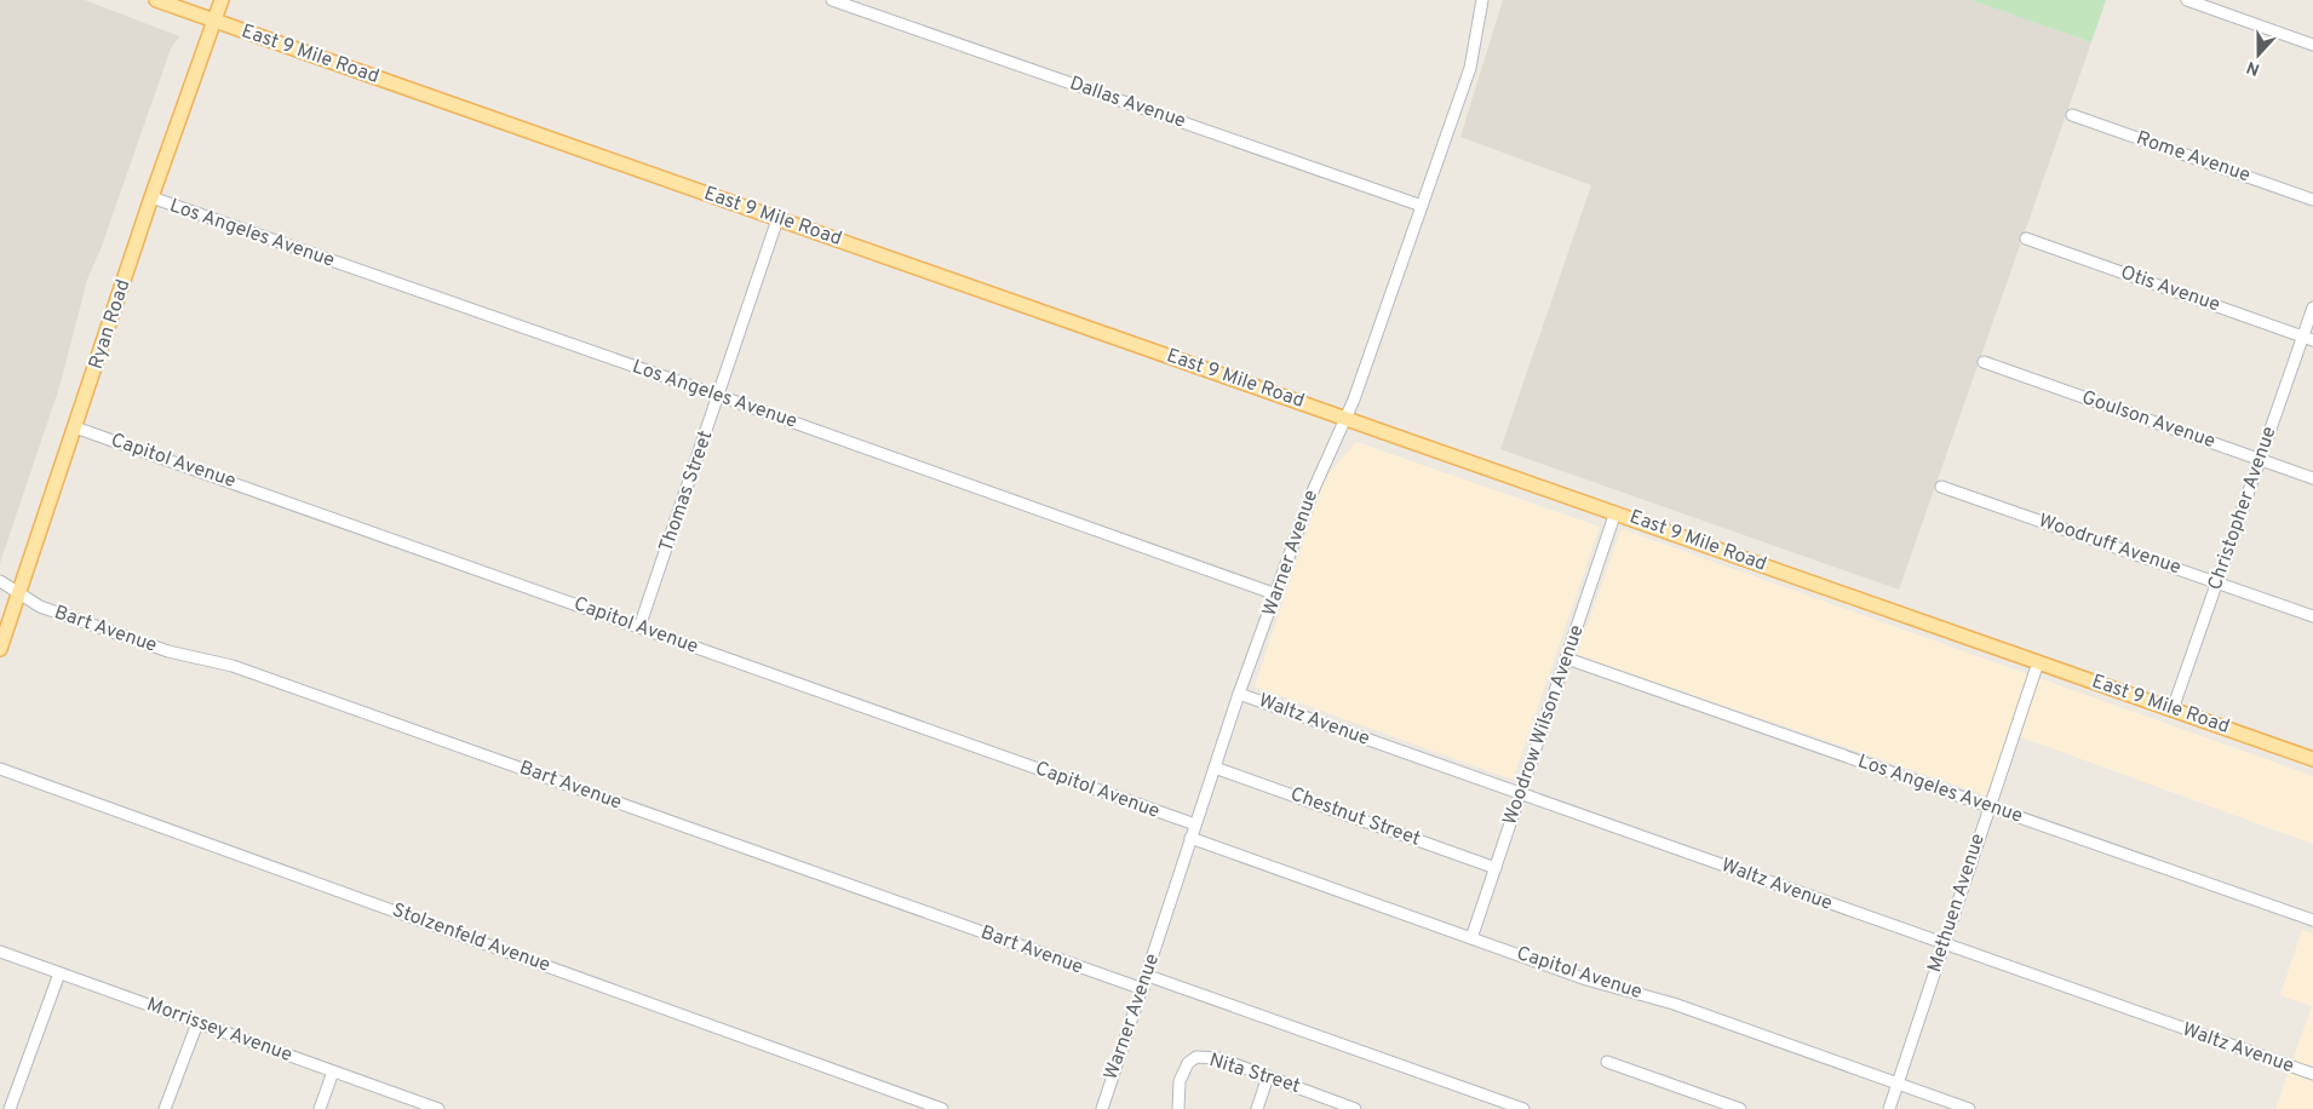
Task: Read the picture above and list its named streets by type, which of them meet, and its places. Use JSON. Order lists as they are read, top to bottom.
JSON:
{
  "streets": {
    "main road": ["East 9 Mile Road", "Ryan Road"],
    "street": [
      "Dallas Avenue",
      "Rome Avenue",
      "Los Angeles Avenue",
      "Otis Avenue",
      "Goulson Avenue",
      "Capitol Avenue",
      "Thomas Street",
      "Christopher Avenue",
      "Woodruff Avenue",
      "Warner Avenue",
      "Bart Avenue",
      "Waltz Avenue",
      "Woodrow Wilson Avenue",
      "Chestnut Street",
      "Methuen Avenue",
      "Stolzenfeld Avenue",
      "Morrissey Avenue",
      "Nita Street"
    ]
  },
  "crossings": [
    ["East 9 Mile Road", "Ryan Road"],
    ["East 9 Mile Road", "Thomas Street"],
    ["East 9 Mile Road", "Christopher Avenue"],
    ["East 9 Mile Road", "Warner Avenue"],
    ["East 9 Mile Road", "Woodrow Wilson Avenue"],
    ["East 9 Mile Road", "Methuen Avenue"],
    ["Dallas Avenue", "Warner Avenue"],
    ["Los Angeles Avenue", "Ryan Road"],
    ["Los Angeles Avenue", "Thomas Street"],
    ["Los Angeles Avenue", "Warner Avenue"],
    ["Los Angeles Avenue", "Woodrow Wilson Avenue"],
    ["Los Angeles Avenue", "Methuen Avenue"],
    ["Otis Avenue", "Christopher Avenue"],
    ["Ryan Road", "Capitol Avenue"],
    ["Ryan Road", "Bart Avenue"],
    ["Goulson Avenue", "Christopher Avenue"],
    ["Capitol Avenue", "Thomas Street"],
    ["Capitol Avenue", "Warner Avenue"],
    ["Capitol Avenue", "Woodrow Wilson Avenue"],
    ["Capitol Avenue", "Methuen Avenue"],
    ["Christopher Avenue", "Woodruff Avenue"],
    ["Warner Avenue", "Bart Avenue"],
    ["Warner Avenue", "Waltz Avenue"],
    ["Warner Avenue", "Chestnut Street"],
    ["Waltz Avenue", "Woodrow Wilson Avenue"],
    ["Waltz Avenue", "Methuen Avenue"],
    ["Woodrow Wilson Avenue", "Chestnut Street"]
  ],
  "north": "bottom"
}
